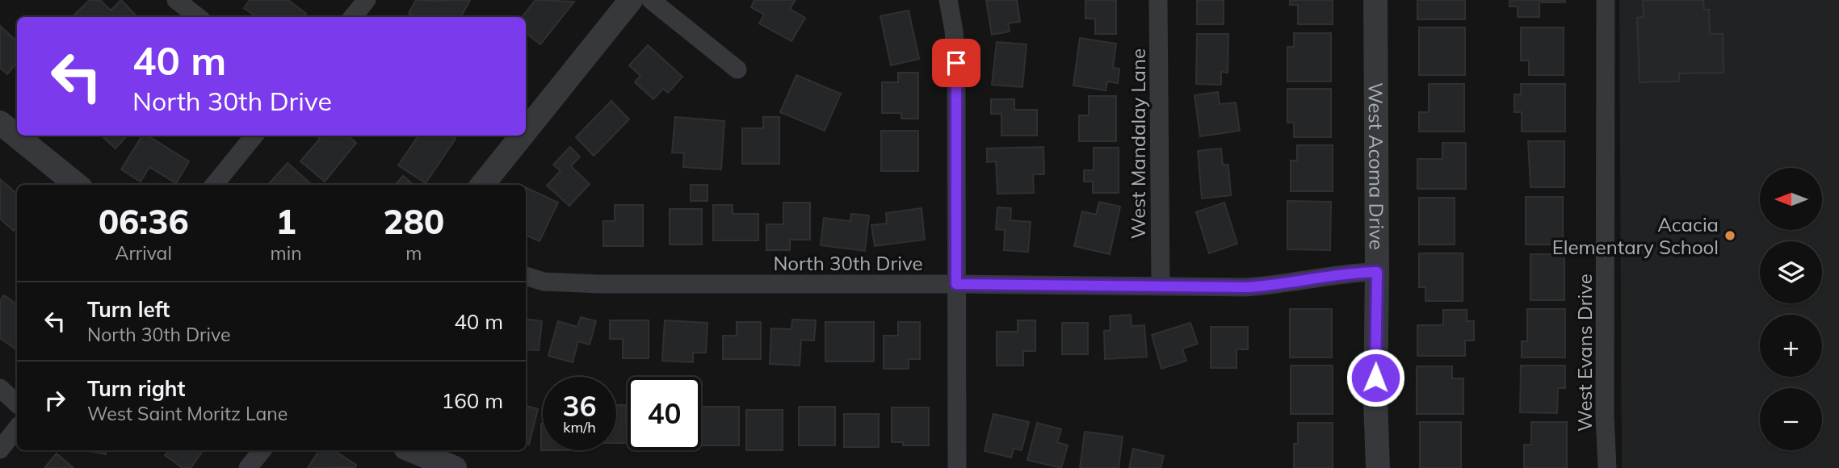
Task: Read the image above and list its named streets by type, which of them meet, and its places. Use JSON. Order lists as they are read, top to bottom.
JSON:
{
  "streets": {
    "street": [
      "West Mandalay Lane",
      "West Acoma Drive",
      "North 30th Drive",
      "West Evans Drive"
    ]
  },
  "crossings": [
    ["West Mandalay Lane", "North 30th Drive"],
    ["West Acoma Drive", "North 30th Drive"]
  ],
  "places": ["Acacia Elementary School"],
  "north": "left",
  "page": {
    "turn": ["40 m", "North 30th Drive"],
    "map_buttons": ["+", "−"],
    "eta": [
      "06:36",
      "Arrival",
      "1",
      "min",
      "280",
      "m"
    ],
    "list": [
      {
        "name": "Turn left",
        "note": "North 30th Drive",
        "value": "40 m"
      },
      {
        "name": "Turn right",
        "note": "West Saint Moritz Lane",
        "value": "160 m"
      }
    ],
    "speed": "36 km/h",
    "limit": "40"
  }
}
